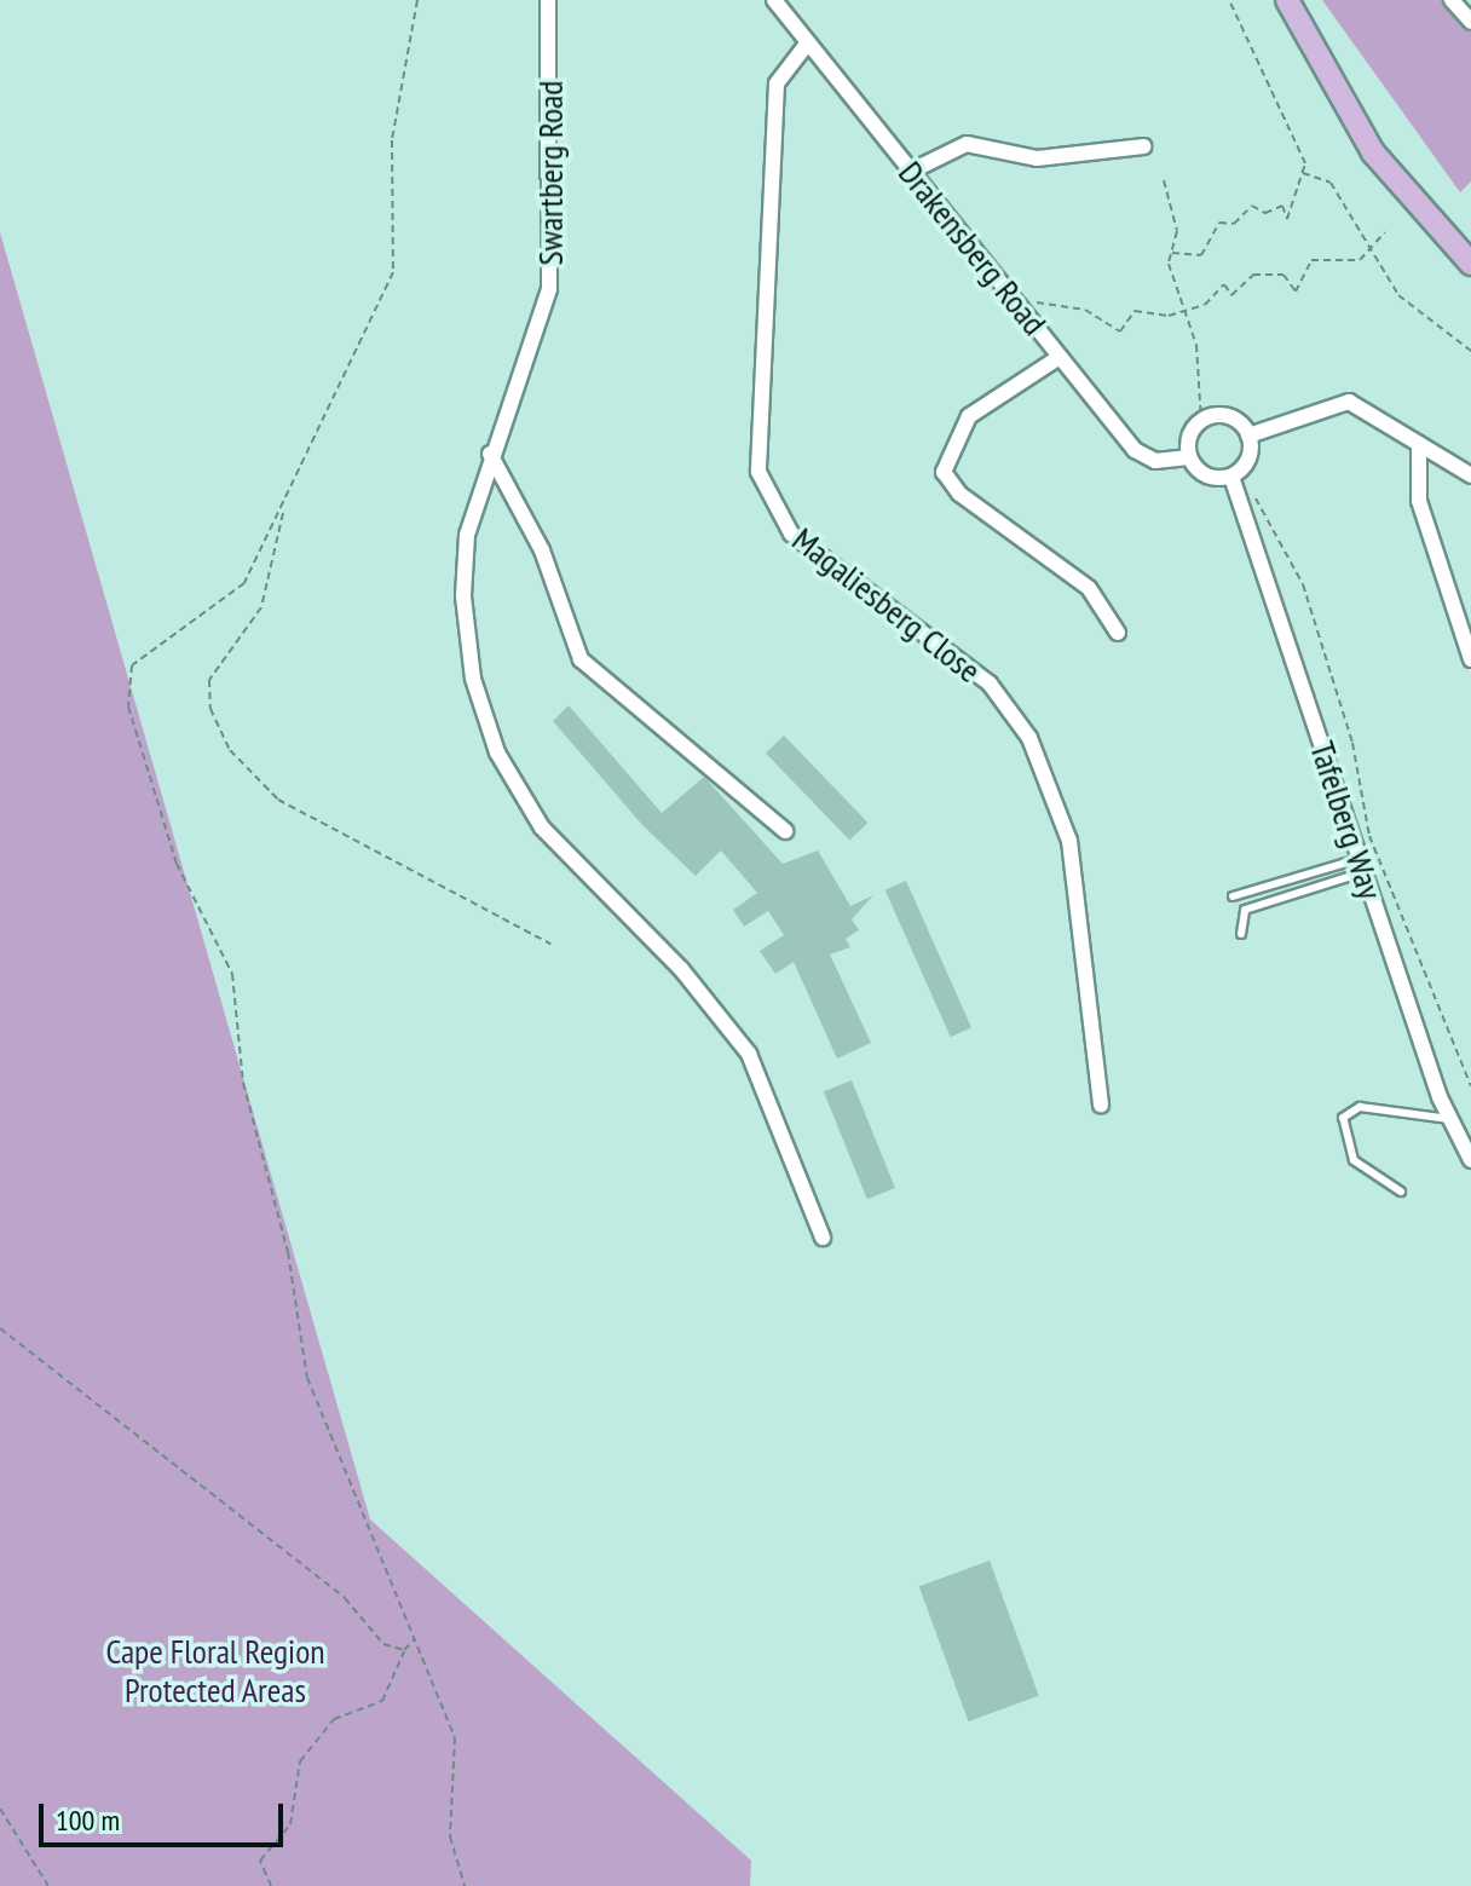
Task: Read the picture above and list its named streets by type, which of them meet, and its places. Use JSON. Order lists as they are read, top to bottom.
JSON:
{
  "streets": {
    "street": [
      "Swartberg Road",
      "Drakensberg Road",
      "Magaliesberg Close",
      "Tafelberg Way"
    ]
  },
  "crossings": [
    ["Drakensberg Road", "Magaliesberg Close"],
    ["Drakensberg Road", "Tafelberg Way"]
  ],
  "parks": ["Cape Floral Region Protected Areas"],
  "scale_bar": "100 m"
}
